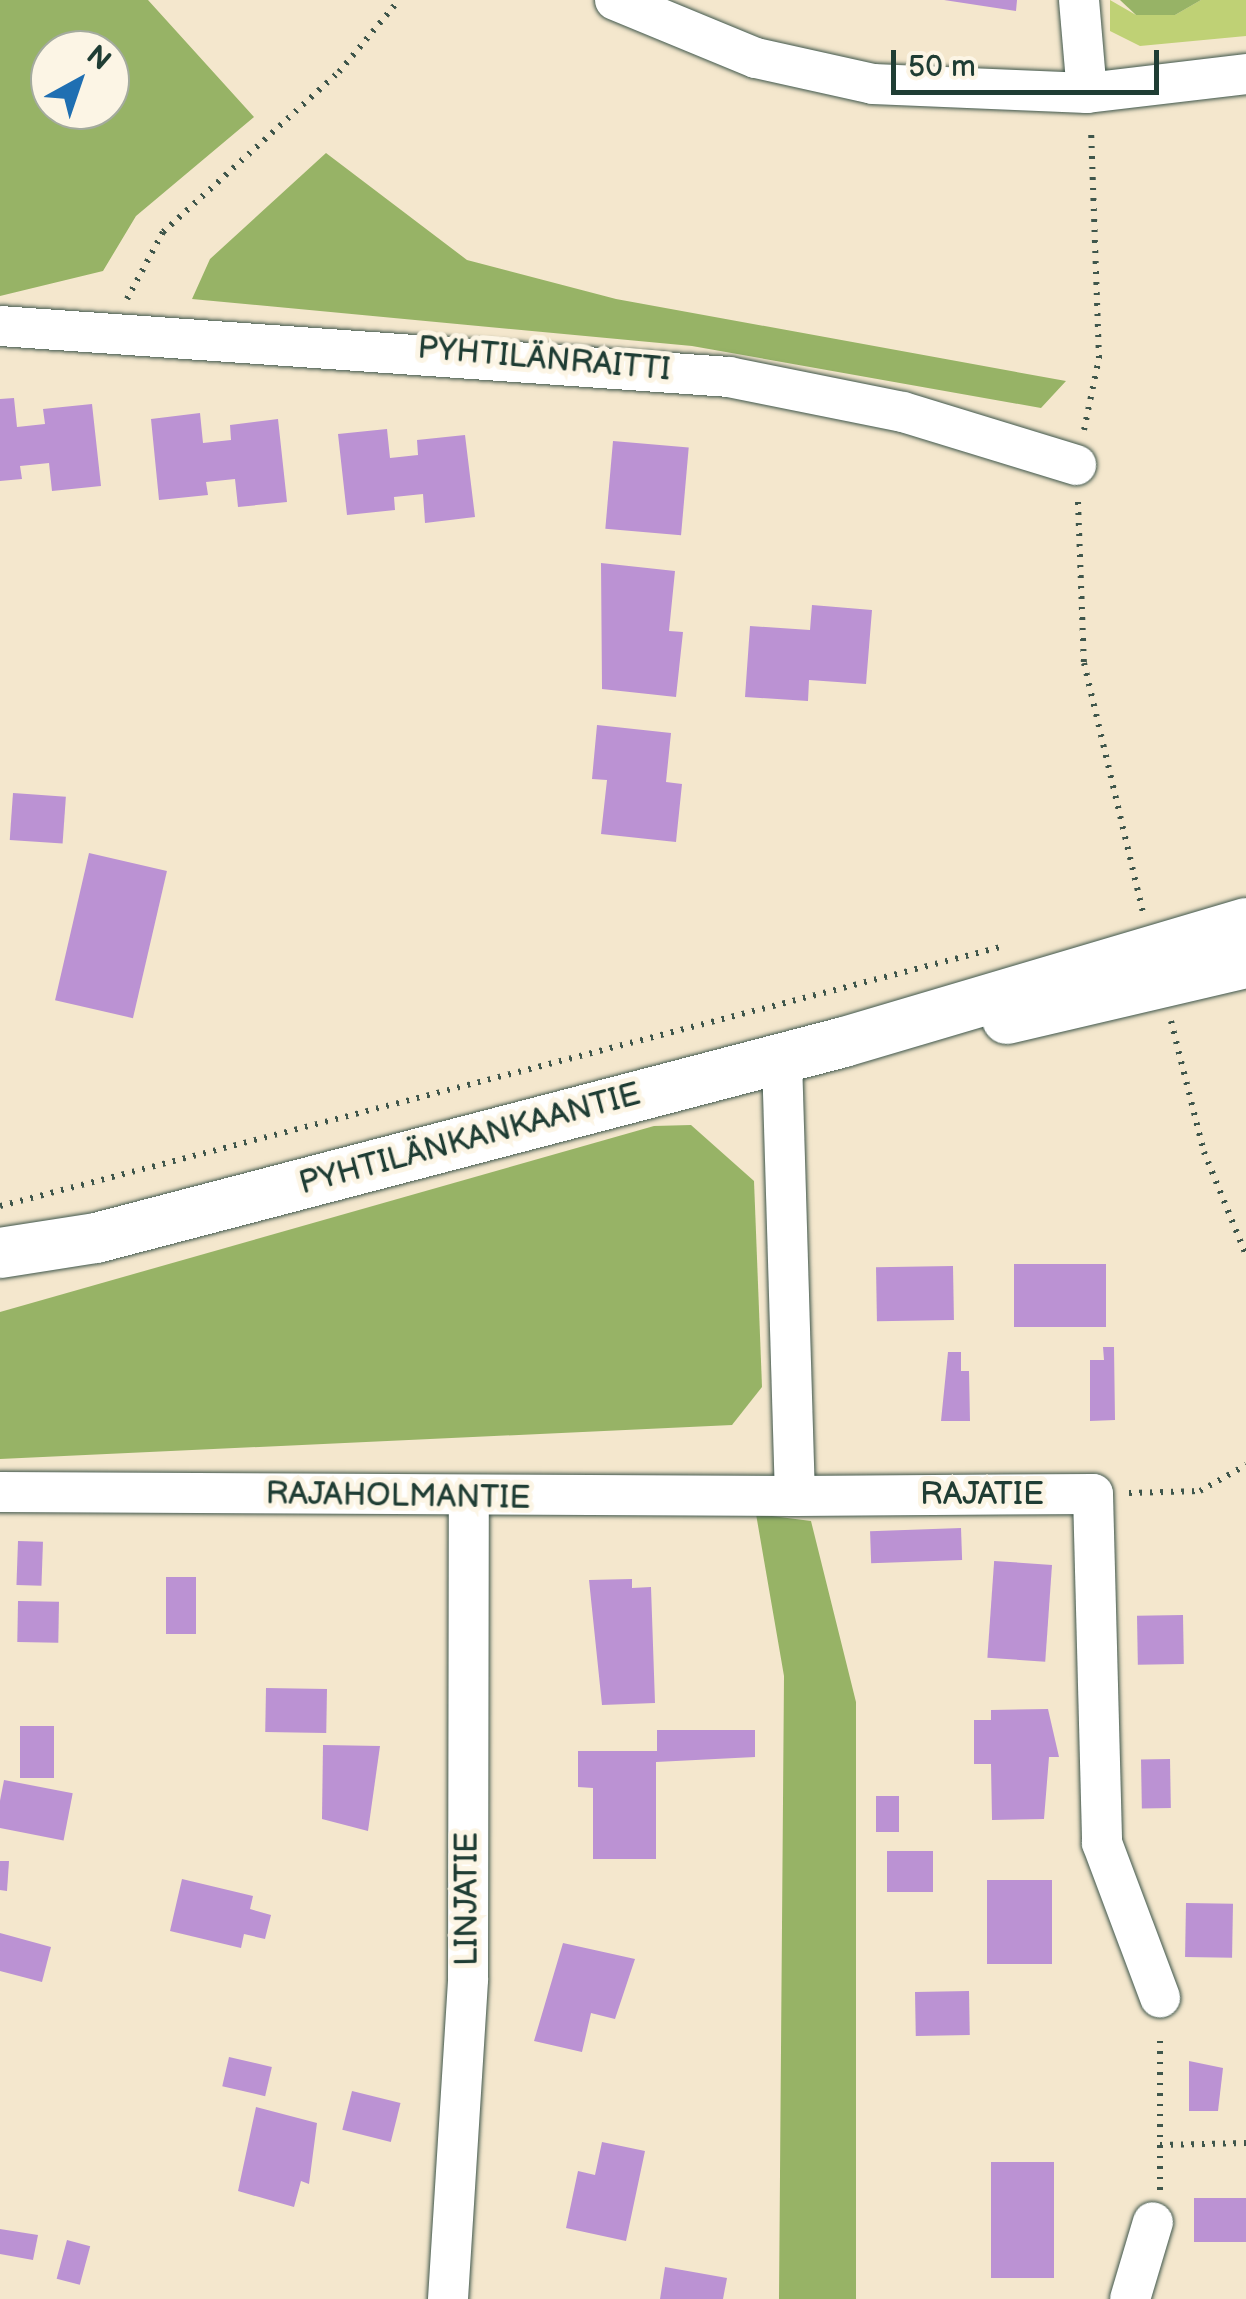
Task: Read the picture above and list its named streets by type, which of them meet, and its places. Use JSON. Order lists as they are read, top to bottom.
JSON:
{
  "streets": {
    "street": [
      "PYHTILÄNRAITTI",
      "PYHTILÄNKANKAANTIE",
      "RAJATIE",
      "RAJAHOLMANTIE",
      "LINJATIE"
    ]
  },
  "crossings": [
    ["RAJATIE", "RAJAHOLMANTIE"],
    ["RAJAHOLMANTIE", "LINJATIE"]
  ],
  "scale_bar": "50 m",
  "north": "top right"
}
